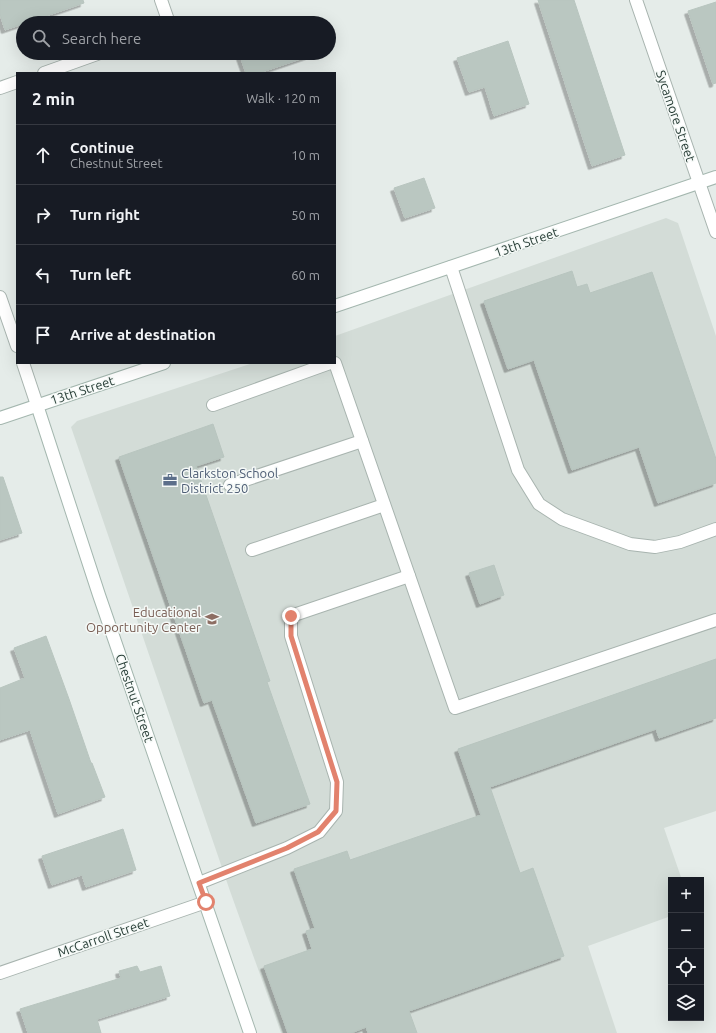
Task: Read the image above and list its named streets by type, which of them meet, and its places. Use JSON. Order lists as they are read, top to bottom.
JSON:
{
  "streets": {
    "main road": [
      "Sycamore Street",
      "13th Street",
      "Chestnut Street",
      "McCarroll Street"
    ]
  },
  "crossings": [
    ["Sycamore Street", "13th Street"],
    ["13th Street", "Chestnut Street"],
    ["Chestnut Street", "McCarroll Street"]
  ],
  "places": {
    "office": ["Clarkston School District 250"],
    "school or university": ["Educational Opportunity Center"]
  },
  "page": {
    "search": "Search here",
    "heading": ["2 min", "Walk · 120 m"],
    "list": [
      ["Continue", "Chestnut Street", "10 m"],
      ["Turn right", "50 m"],
      ["Turn left", "60 m"],
      "Arrive at destination"
    ],
    "map_buttons": ["+", "−"]
  }
}
